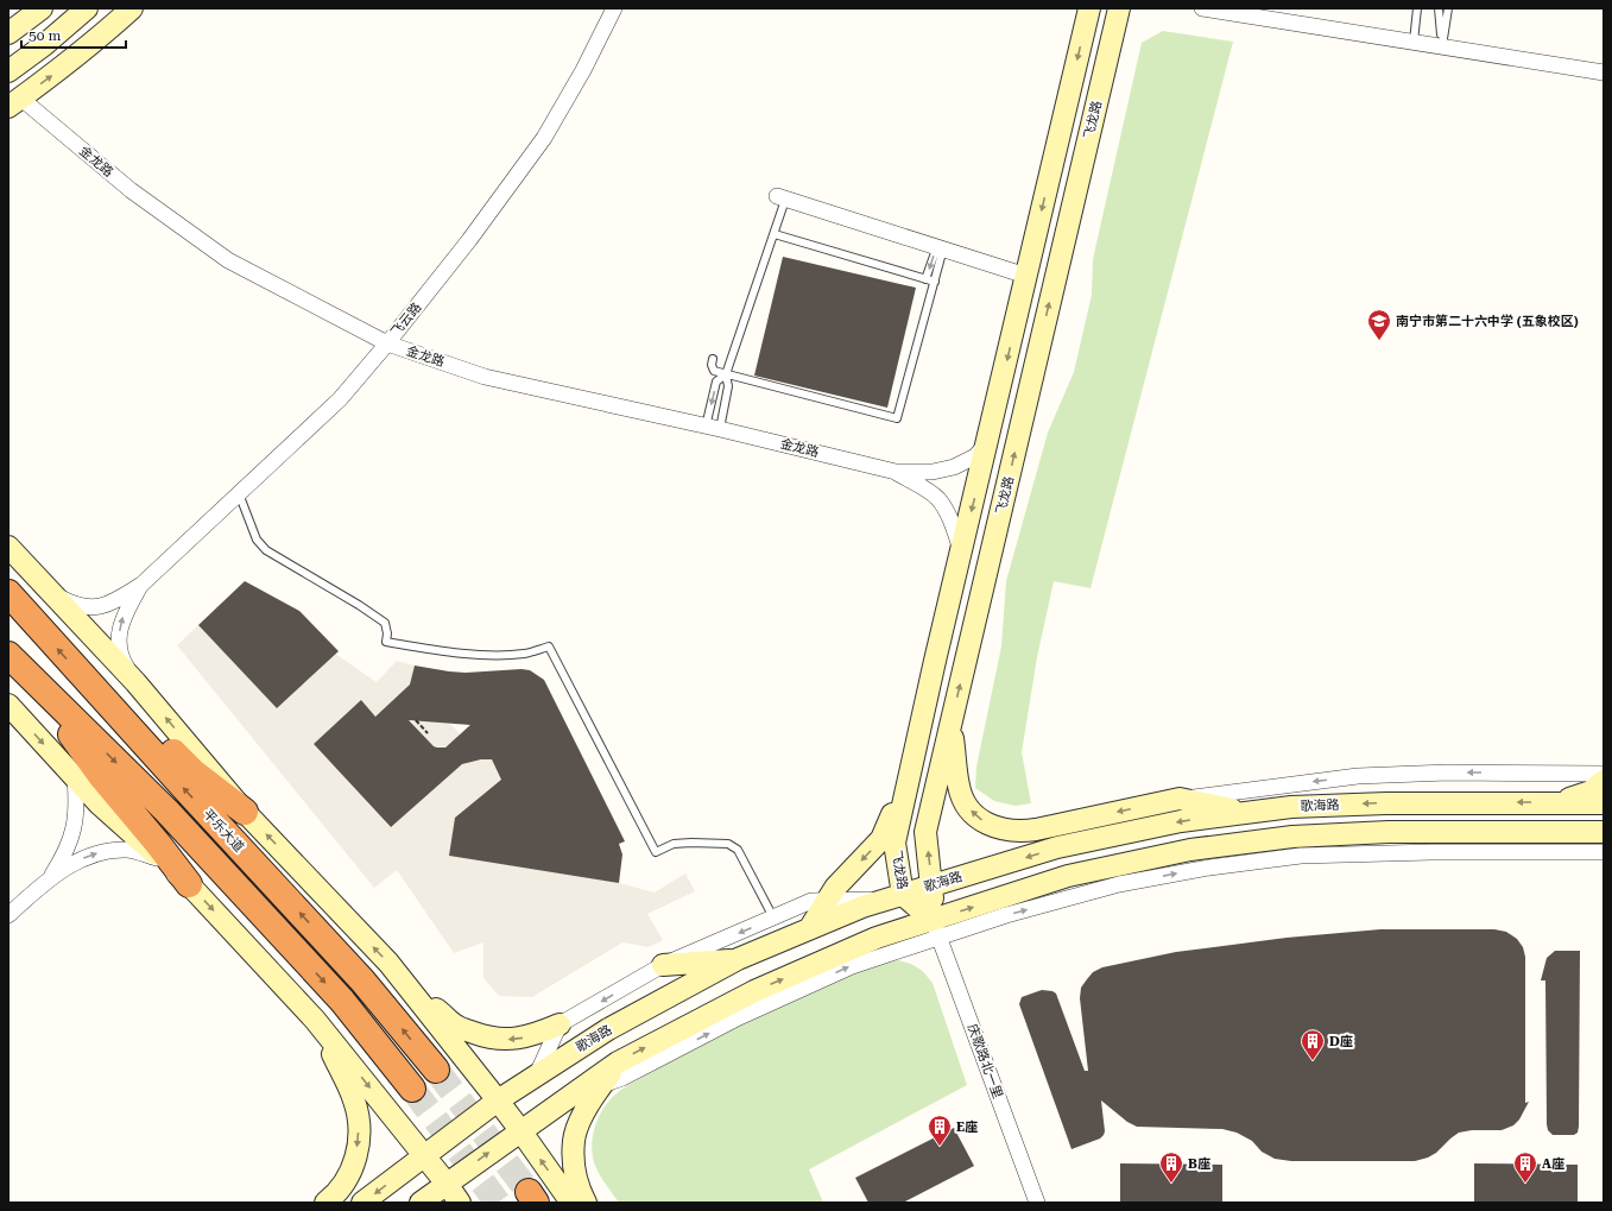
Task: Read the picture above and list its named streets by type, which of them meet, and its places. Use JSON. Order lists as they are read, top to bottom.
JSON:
{
  "streets": {
    "highway": ["平乐大道"],
    "main road": ["飞龙路", "歌海路"],
    "street": ["金龙路", "飞云路", "庆歌路北一里"]
  },
  "crossings": [
    ["飞龙路", "金龙路"],
    ["飞龙路", "歌海路"],
    ["飞龙路", "庆歌路北一里"],
    ["金龙路", "飞云路"]
  ],
  "places": {
    "school or university": ["南宁市第二十六中学 (五象校区)"],
    "building": [
      "D座",
      "E座",
      "B座",
      "A座"
    ]
  },
  "scale_bar": "50 m"
}
